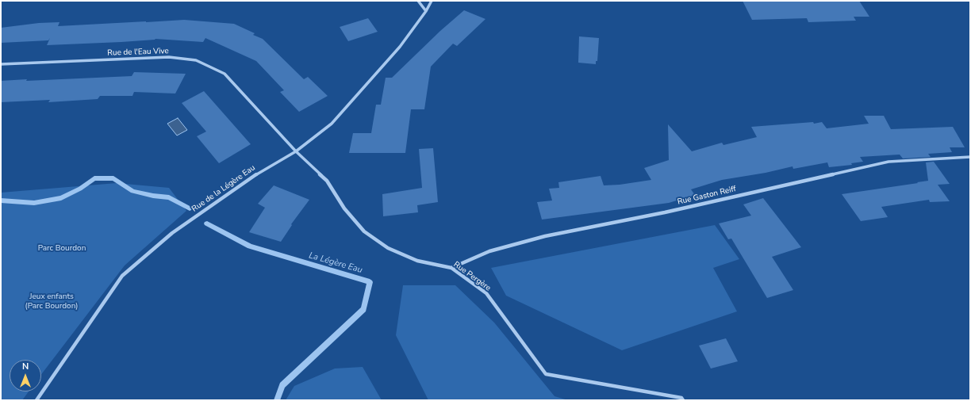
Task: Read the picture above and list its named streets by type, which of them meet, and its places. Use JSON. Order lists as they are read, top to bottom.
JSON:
{
  "streets": {
    "street": [
      "Rue de l'Eau Vive",
      "Rue de la Légère Eau",
      "Rue Gaston Reiff",
      "Rue Pergère"
    ]
  },
  "crossings": [
    ["Rue de l'Eau Vive", "Rue de la Légère Eau"],
    ["Rue de l'Eau Vive", "Rue Pergère"],
    ["Rue de la Légère Eau", "Rue Pergère"],
    ["Rue Gaston Reiff", "Rue Pergère"]
  ],
  "water": ["La Légère Eau"],
  "parks": ["Parc Bourdon", "Jeux enfants (Parc Bourdon)"],
  "north": "top"
}
